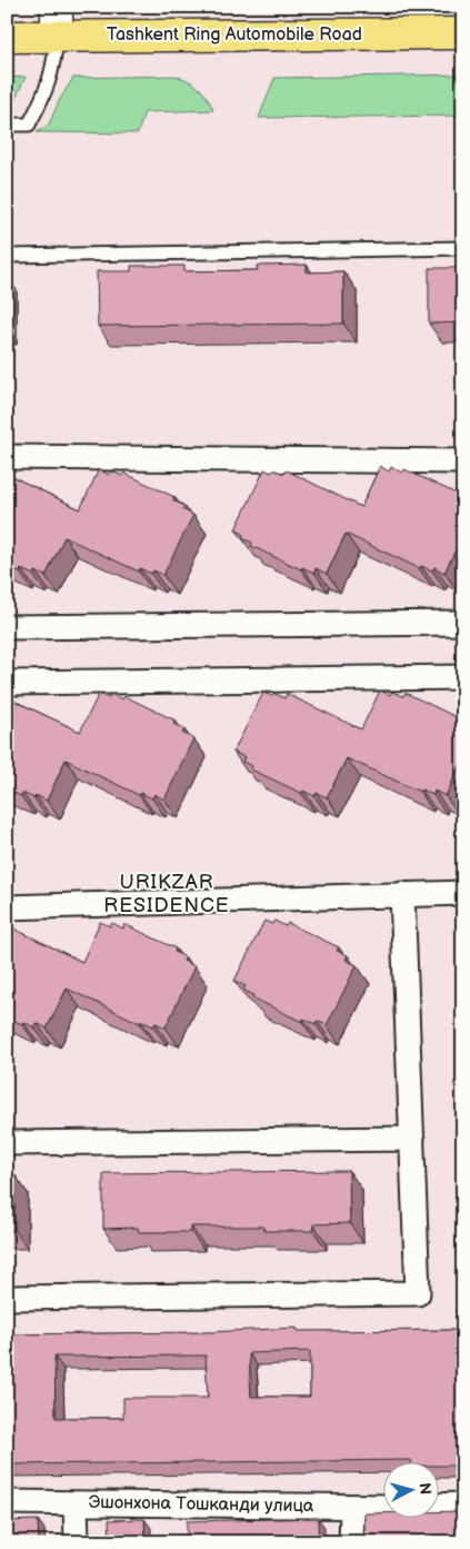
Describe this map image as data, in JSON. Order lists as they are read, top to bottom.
{
  "streets": {
    "highway": ["Tashkent Ring Automobile Road"],
    "street": ["Эшонхона Тошканди улица"]
  },
  "districts": ["URIKZAR RESIDENCE"],
  "north": "right"
}
